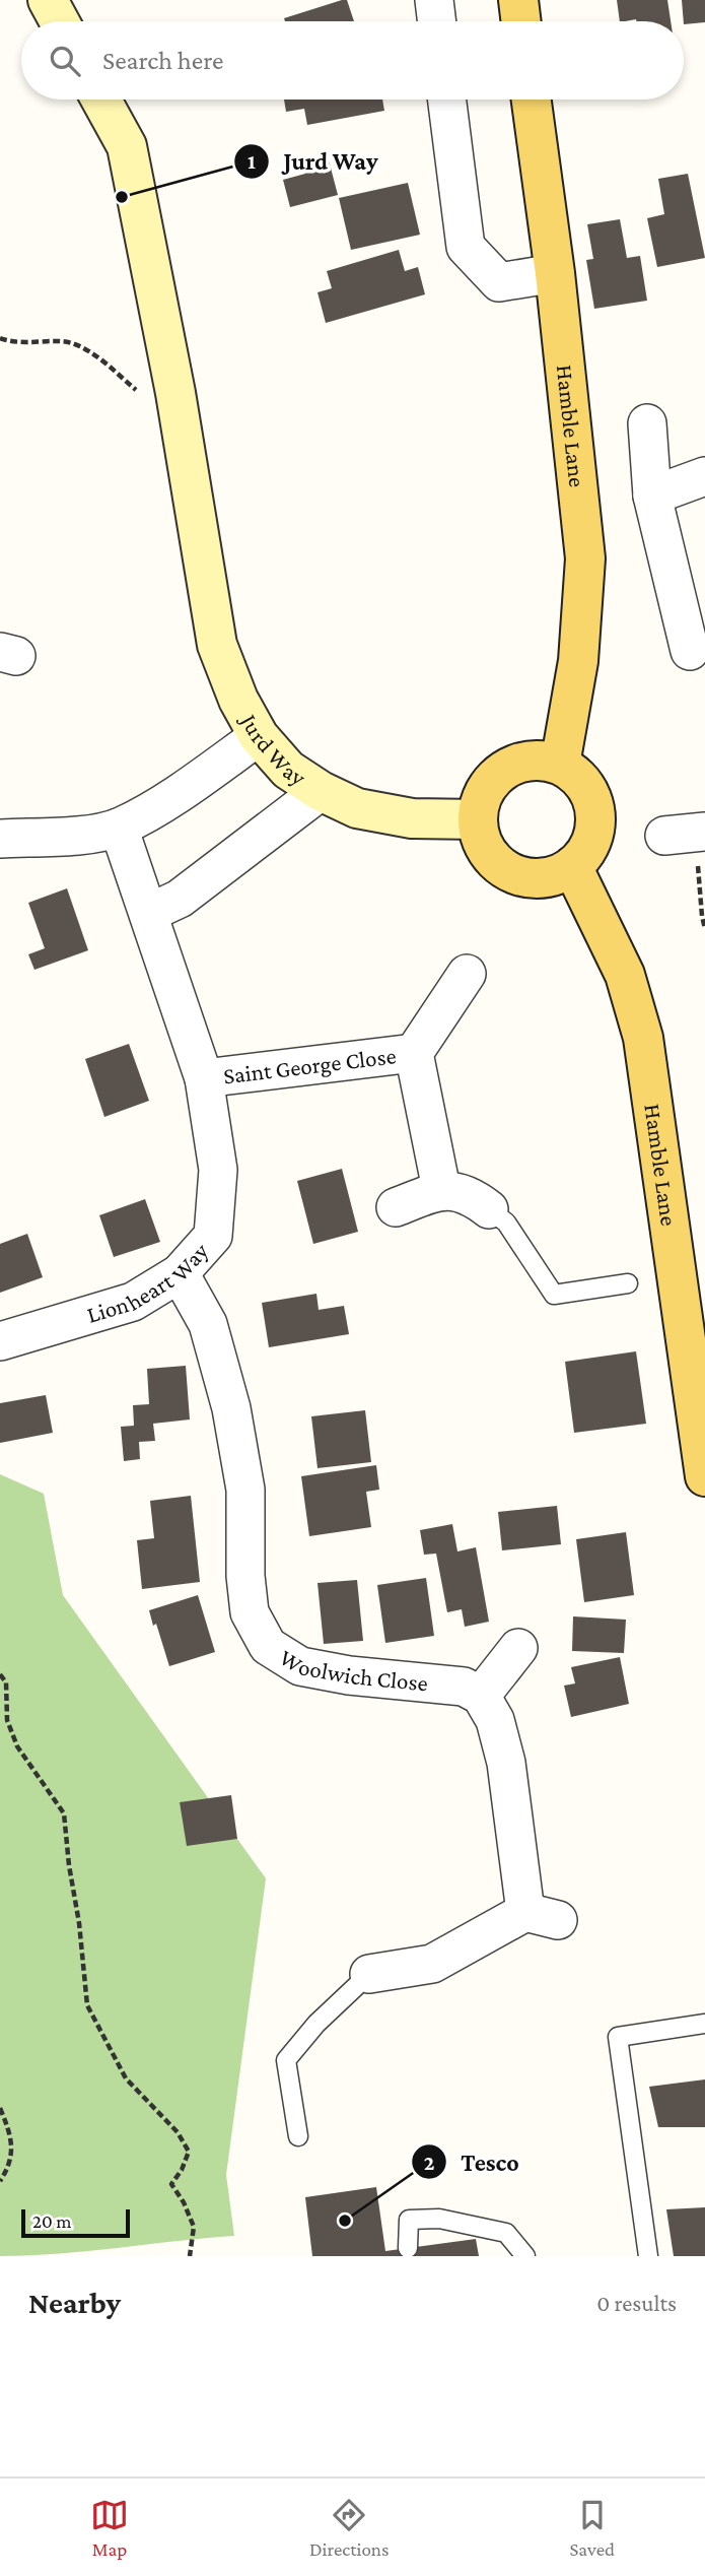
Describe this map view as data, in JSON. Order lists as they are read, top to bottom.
{
  "streets": {
    "main road": ["Hamble Lane"],
    "street": [
      "Jurd Way",
      "Saint George Close",
      "Lionheart Way",
      "Woolwich Close"
    ]
  },
  "crossings": [
    ["Hamble Lane", "Jurd Way"],
    ["Saint George Close", "Lionheart Way"],
    ["Lionheart Way", "Woolwich Close"]
  ],
  "places": ["Jurd Way", "Tesco"],
  "scale_bar": "20 m",
  "page": {
    "search": "Search here",
    "scale": "20 m",
    "heading": ["Nearby", "0 results"],
    "nav": ["Map", "Directions", "Saved"]
  }
}
